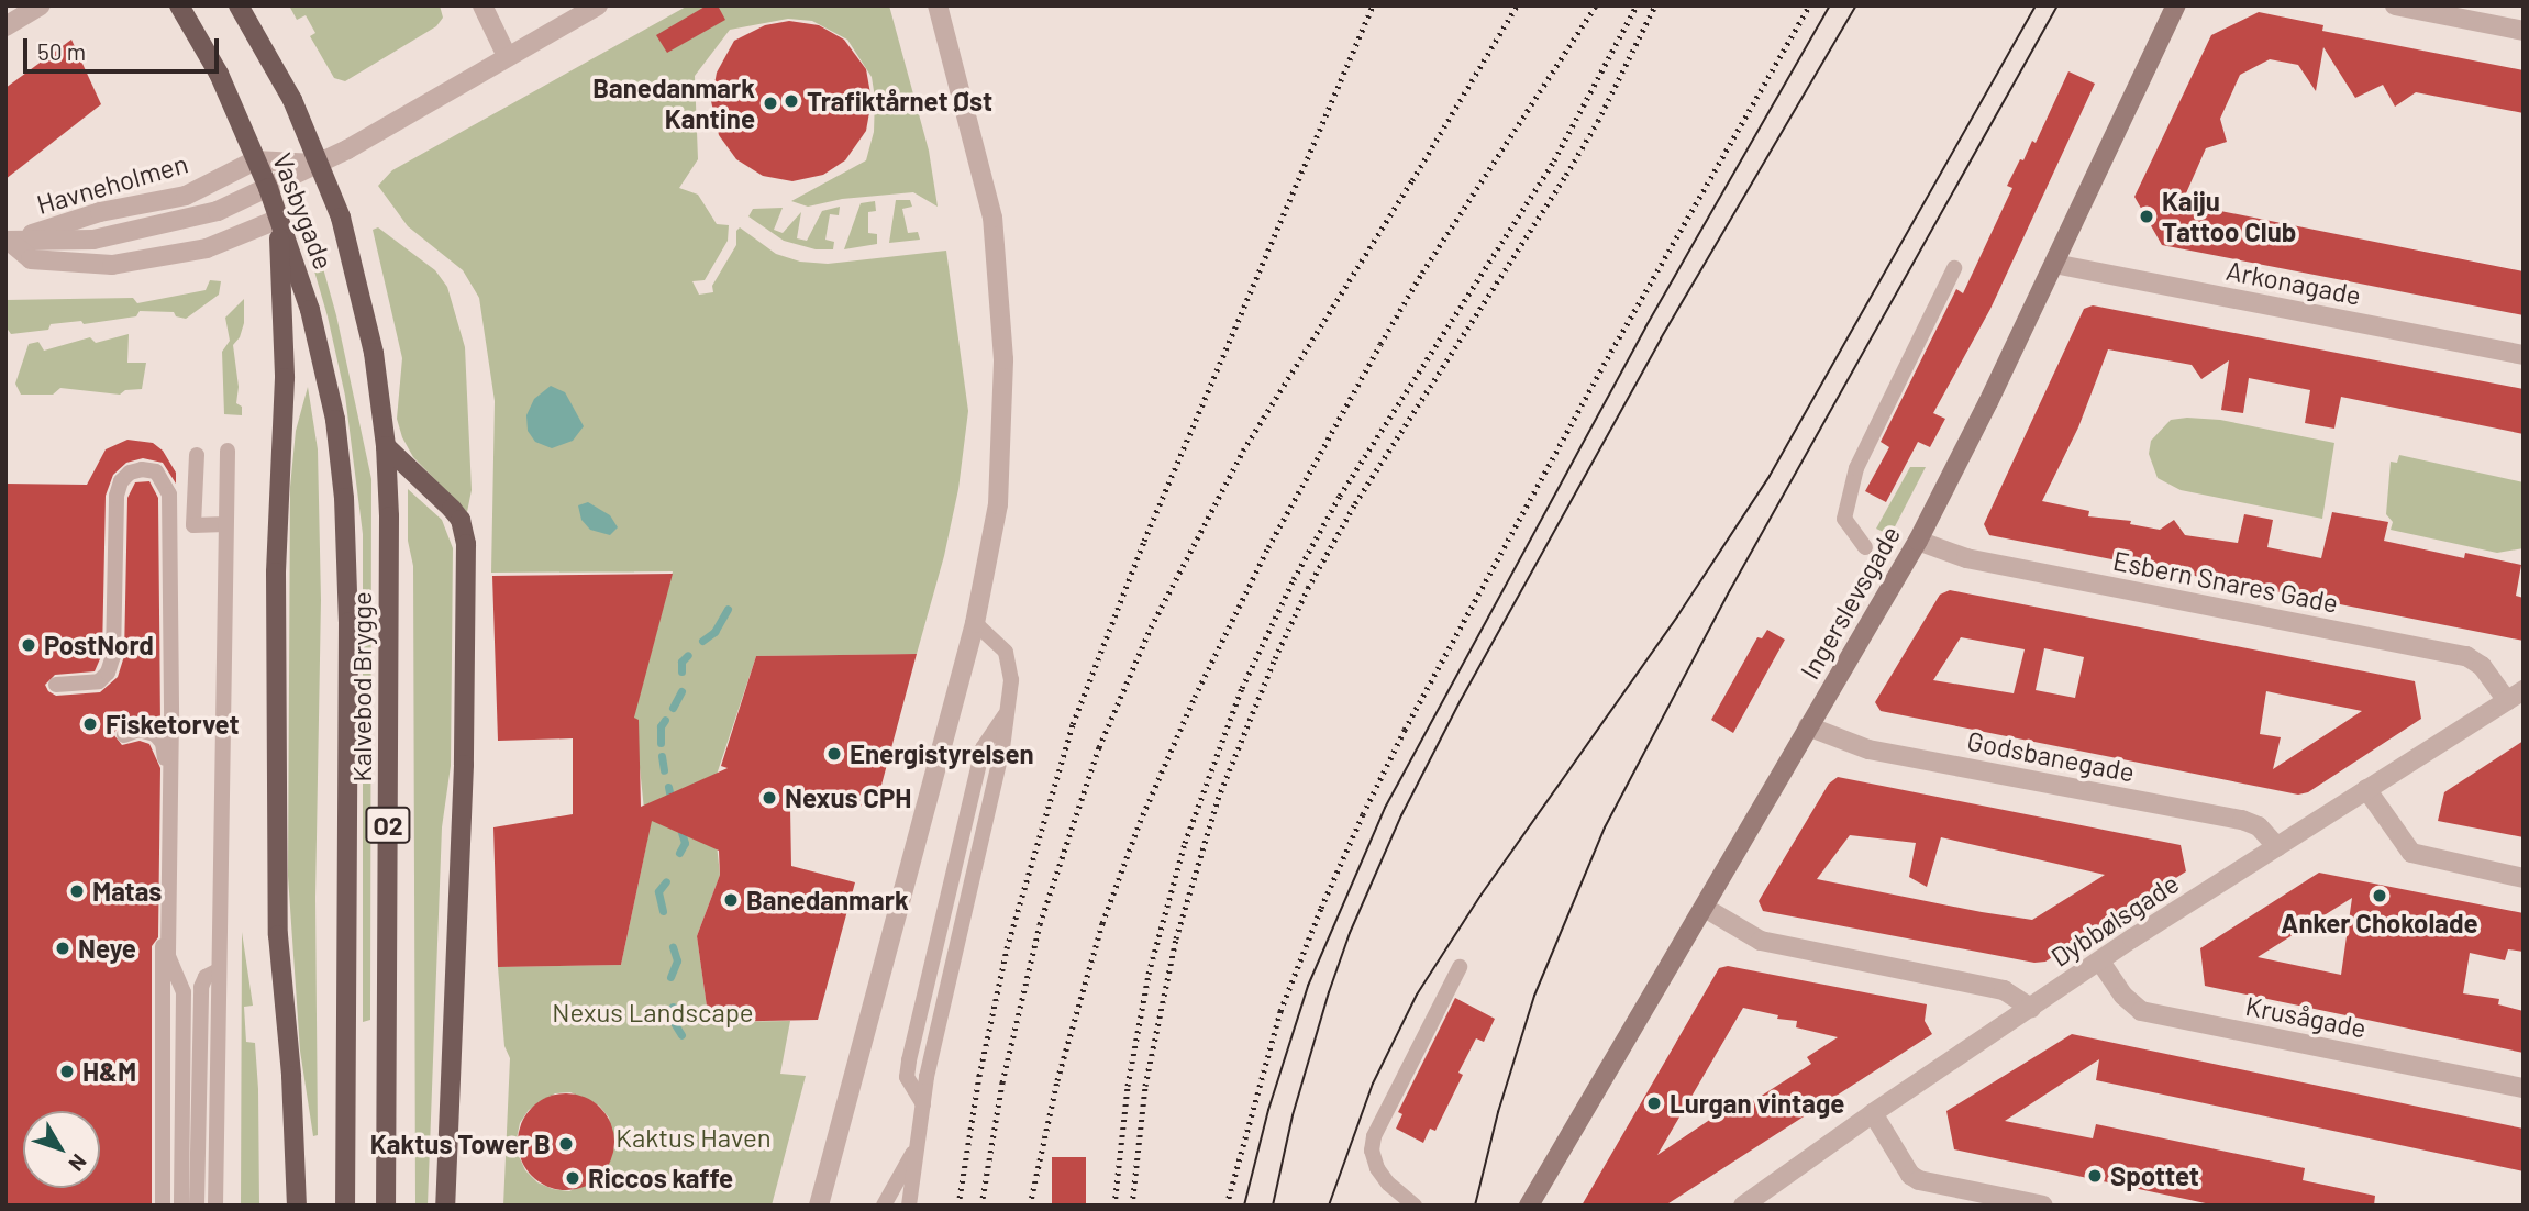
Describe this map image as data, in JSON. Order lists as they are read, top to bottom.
{
  "streets": {
    "main road": ["Vasbygade", "Kalvebod Brygge", "O2"],
    "street": [
      "Havneholmen",
      "Arkonagade",
      "Esbern Snares Gade",
      "Ingerslevsgade",
      "Godsbanegade",
      "Dybbølsgade",
      "Krusågade"
    ]
  },
  "crossings": [
    ["Havneholmen", "Vasbygade"],
    ["Vasbygade", "Kalvebod Brygge"],
    ["Arkonagade", "Ingerslevsgade"],
    ["Esbern Snares Gade", "Ingerslevsgade"],
    ["Esbern Snares Gade", "Dybbølsgade"],
    ["Ingerslevsgade", "Godsbanegade"],
    ["Godsbanegade", "Dybbølsgade"],
    ["Dybbølsgade", "Krusågade"]
  ],
  "parks": ["Nexus Landscape", "Kaktus Haven"],
  "places": [
    "Trafiktårnet Øst",
    "Banedanmark Kantine",
    "Kaiju Tattoo Club",
    "PostNord",
    "Fisketorvet",
    "Energistyrelsen",
    "Nexus CPH",
    "Matas",
    "Anker Chokolade",
    "Banedanmark",
    "Neye",
    "H&M",
    "Lurgan vintage",
    "Kaktus Tower B",
    "Spottet",
    "Riccos kaffe"
  ],
  "scale_bar": "50 m",
  "north": "bottom right"
}
